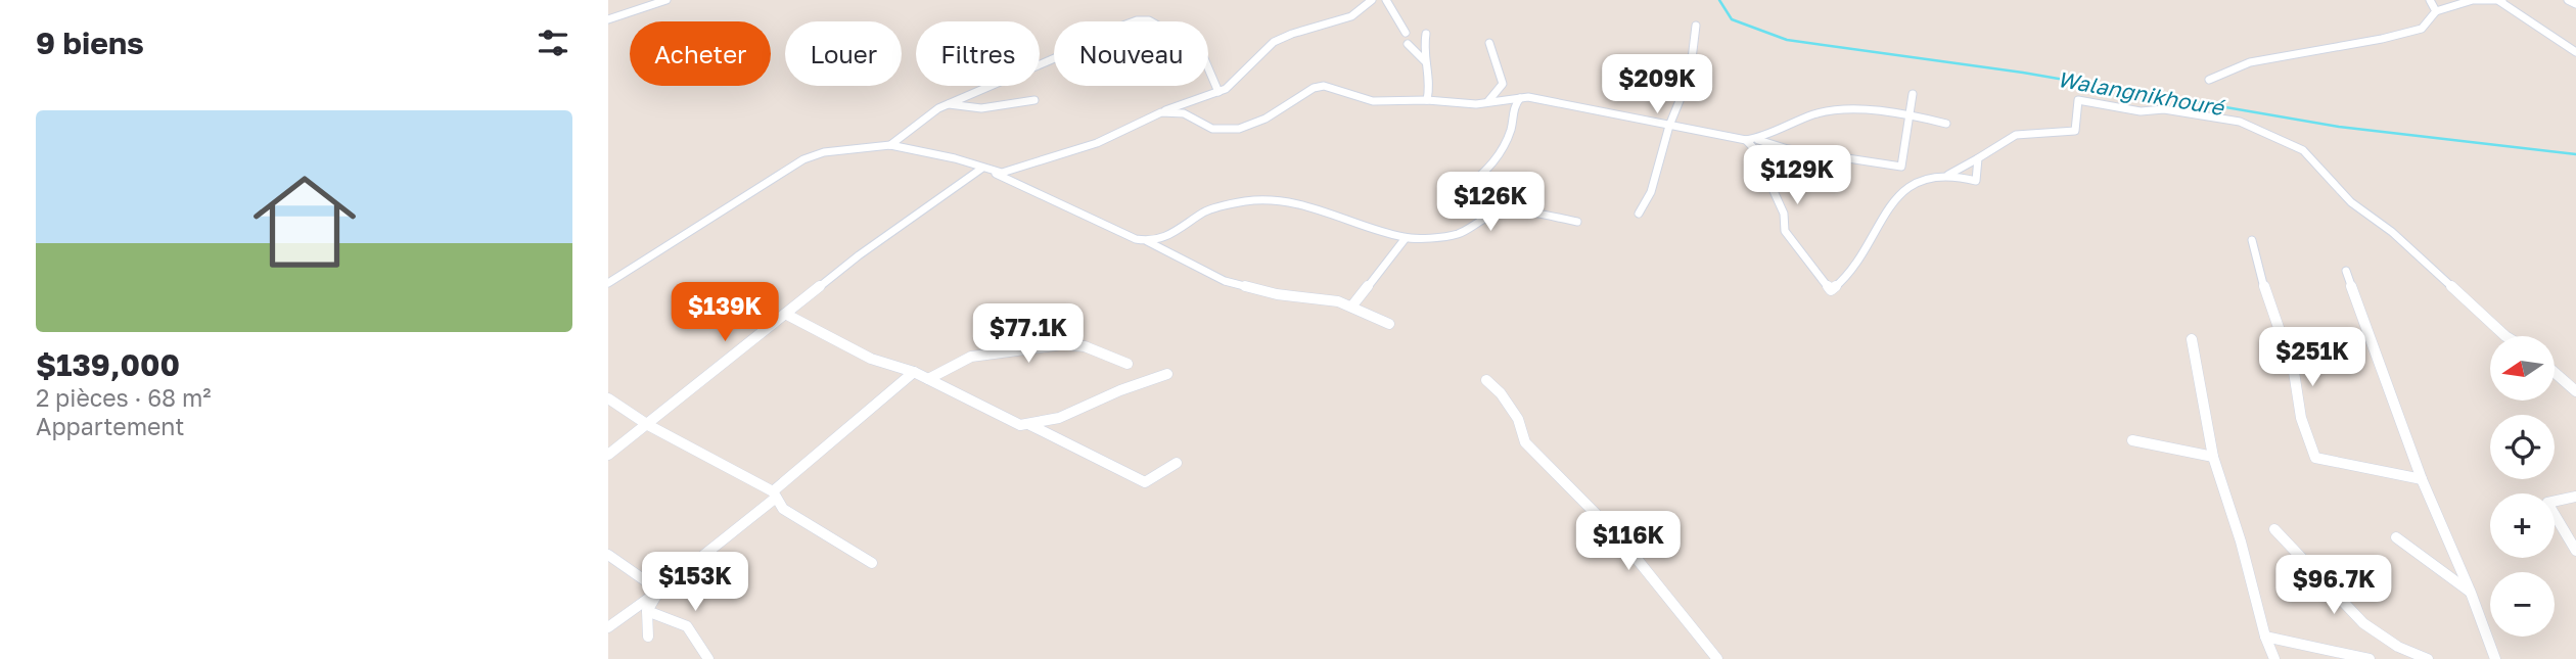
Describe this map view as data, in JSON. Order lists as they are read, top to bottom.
{
  "water": ["Walangnikhouré"],
  "north": "left",
  "page": {
    "heading": "9 biens",
    "chip": [
      "Acheter",
      "Louer",
      "Filtres",
      "Nouveau"
    ],
    "price": [
      "$209K",
      "$129K",
      "$126K",
      "$139K",
      "$77.1K",
      "$251K",
      "$116K",
      "$153K",
      "$96.7K"
    ],
    "list": [
      {
        "name": "$139,000",
        "note": "2 pièces · 68 m² · Appartement"
      }
    ],
    "map_buttons": ["+", "−"]
  }
}
